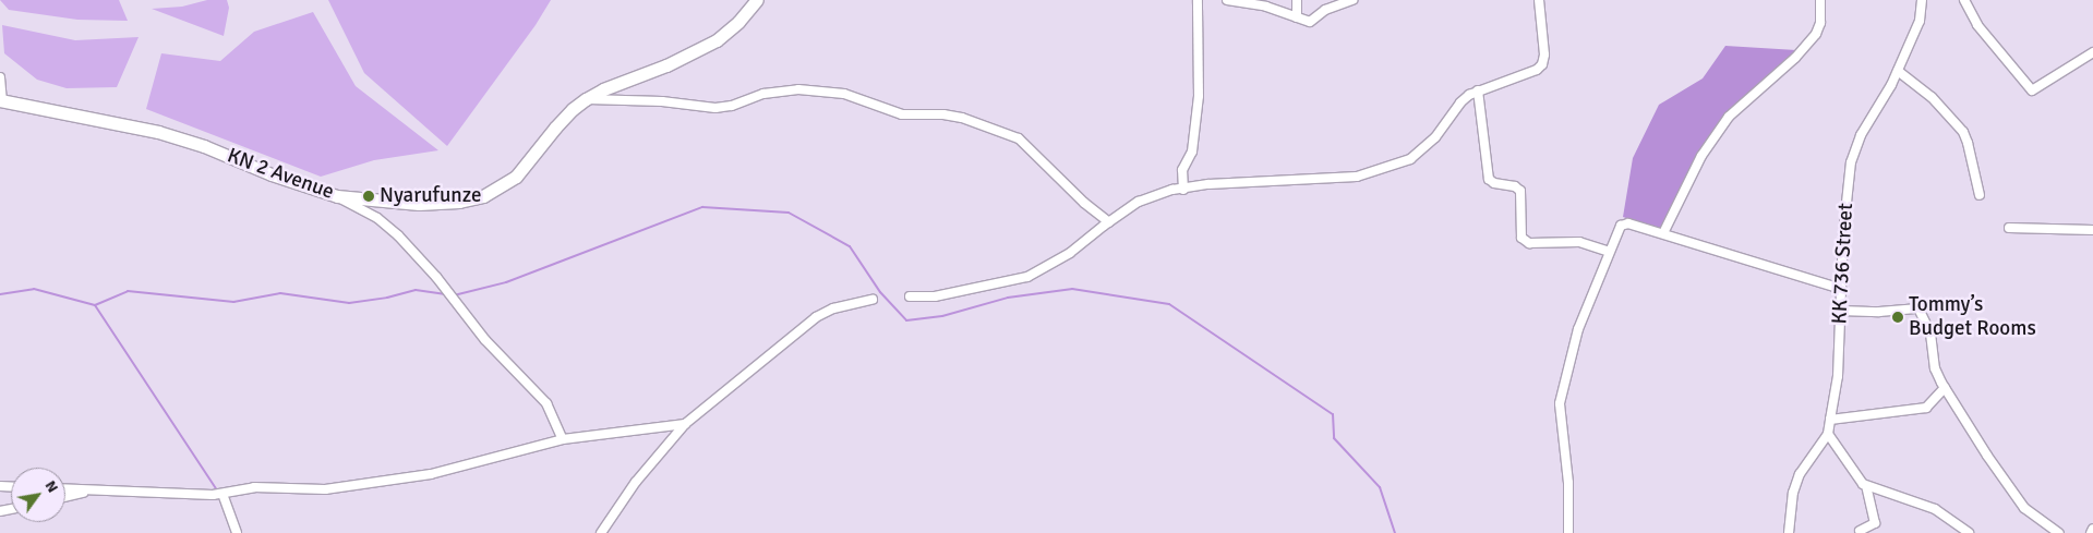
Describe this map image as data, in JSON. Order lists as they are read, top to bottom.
{
  "streets": {
    "main road": ["KN 2 Avenue"],
    "street": ["KK 736 Street"]
  },
  "places": ["Nyarufunze", "Tommy’s Budget Rooms"],
  "north": "top right"
}
